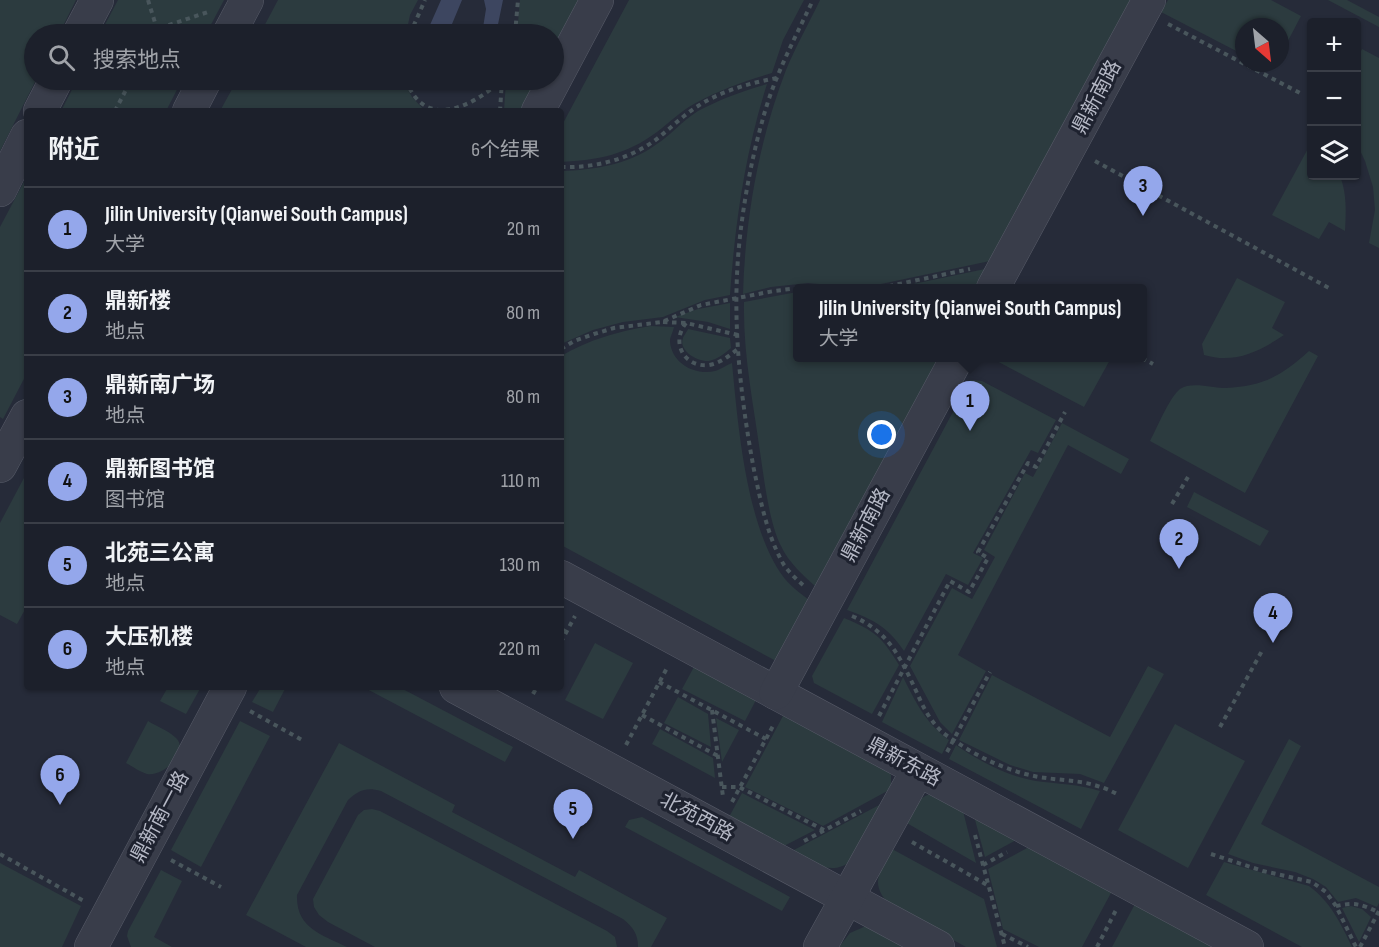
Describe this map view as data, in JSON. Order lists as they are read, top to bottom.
{
  "streets": {
    "lane": [
      "鼎新南路",
      "鼎新东路",
      "鼎新南一路",
      "北苑西路"
    ]
  },
  "crossings": [
    ["鼎新南路", "鼎新东路"]
  ],
  "north": "bottom right",
  "page": {
    "map_buttons": ["+", "−"],
    "search": "搜索地点",
    "heading": ["附近", "6个结果"],
    "pins": [
      "3",
      "1",
      "2",
      "4",
      "6",
      "5"
    ],
    "list": [
      {
        "mark": "1",
        "name": "Jilin University (Qianwei South Campus)",
        "note": "大学",
        "value": "20 m"
      },
      {
        "mark": "2",
        "name": "鼎新楼",
        "note": "地点",
        "value": "80 m"
      },
      {
        "mark": "3",
        "name": "鼎新南广场",
        "note": "地点",
        "value": "80 m"
      },
      {
        "mark": "4",
        "name": "鼎新图书馆",
        "note": "图书馆",
        "value": "110 m"
      },
      {
        "mark": "5",
        "name": "北苑三公寓",
        "note": "地点",
        "value": "130 m"
      },
      {
        "mark": "6",
        "name": "大压机楼",
        "note": "地点",
        "value": "220 m"
      }
    ],
    "popup": ["Jilin University (Qianwei South Campus)", "大学"]
  }
}
